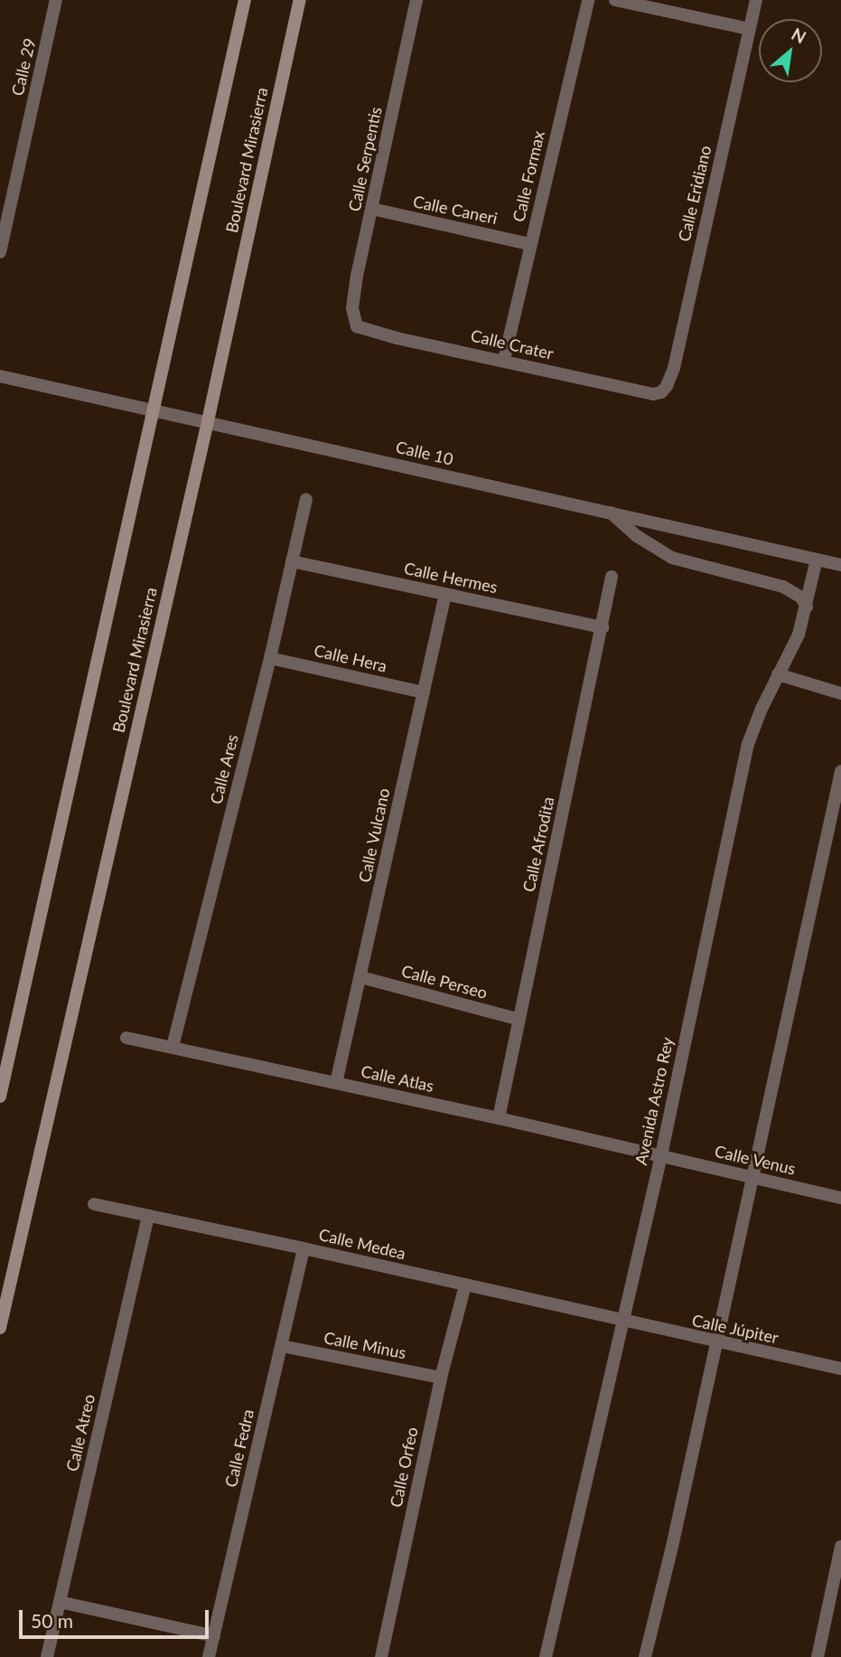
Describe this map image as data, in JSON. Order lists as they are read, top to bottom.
{
  "streets": {
    "main road": ["Boulevard Mirasierra"],
    "street": [
      "Calle 29",
      "Calle Serpentis",
      "Calle Formax",
      "Calle Eridiano",
      "Calle Caneri",
      "Calle Crater",
      "Calle 10",
      "Calle Hermes",
      "Calle Hera",
      "Calle Ares",
      "Calle Vulcano",
      "Calle Afrodita",
      "Calle Perseo",
      "Calle Atlas",
      "Avenida Astro Rey",
      "Calle Venus",
      "Calle Medea",
      "Calle Júpiter",
      "Calle Minus",
      "Calle Atreo",
      "Calle Fedra",
      "Calle Orfeo"
    ]
  },
  "crossings": [
    ["Calle Serpentis", "Calle Caneri"],
    ["Calle Serpentis", "Calle Crater"],
    ["Boulevard Mirasierra", "Calle 10"],
    ["Calle Formax", "Calle Caneri"],
    ["Calle Formax", "Calle Crater"],
    ["Calle Eridiano", "Calle Crater"],
    ["Calle 10", "Avenida Astro Rey"],
    ["Calle Hermes", "Calle Ares"],
    ["Calle Hermes", "Calle Vulcano"],
    ["Calle Hermes", "Calle Afrodita"],
    ["Calle Hera", "Calle Ares"],
    ["Calle Hera", "Calle Vulcano"],
    ["Calle Ares", "Calle Atlas"],
    ["Calle Vulcano", "Calle Perseo"],
    ["Calle Vulcano", "Calle Atlas"],
    ["Calle Afrodita", "Calle Perseo"],
    ["Calle Afrodita", "Calle Atlas"],
    ["Calle Atlas", "Avenida Astro Rey"],
    ["Calle Atlas", "Calle Venus"],
    ["Avenida Astro Rey", "Calle Venus"],
    ["Avenida Astro Rey", "Calle Medea"],
    ["Avenida Astro Rey", "Calle Júpiter"],
    ["Calle Medea", "Calle Júpiter"],
    ["Calle Medea", "Calle Atreo"],
    ["Calle Medea", "Calle Fedra"],
    ["Calle Medea", "Calle Orfeo"],
    ["Calle Minus", "Calle Fedra"],
    ["Calle Minus", "Calle Orfeo"]
  ],
  "scale_bar": "50 m",
  "north": "top right"
}
